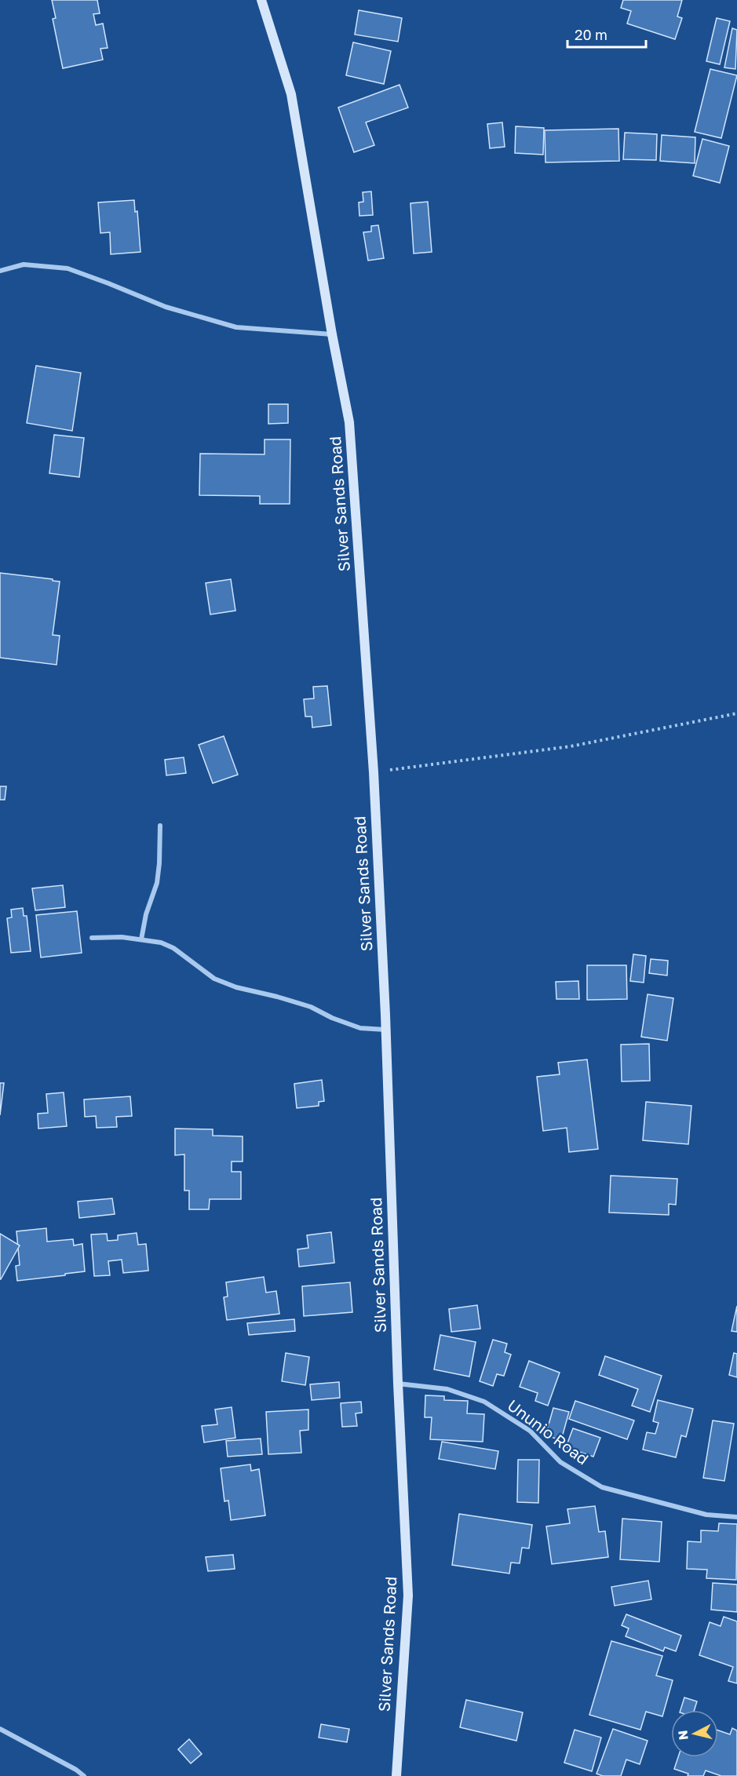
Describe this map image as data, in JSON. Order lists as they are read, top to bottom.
{
  "streets": {
    "street": ["Silver Sands Road", "Ununio Road"]
  },
  "crossings": [
    ["Silver Sands Road", "Ununio Road"]
  ],
  "scale_bar": "20 m",
  "north": "left"
}
